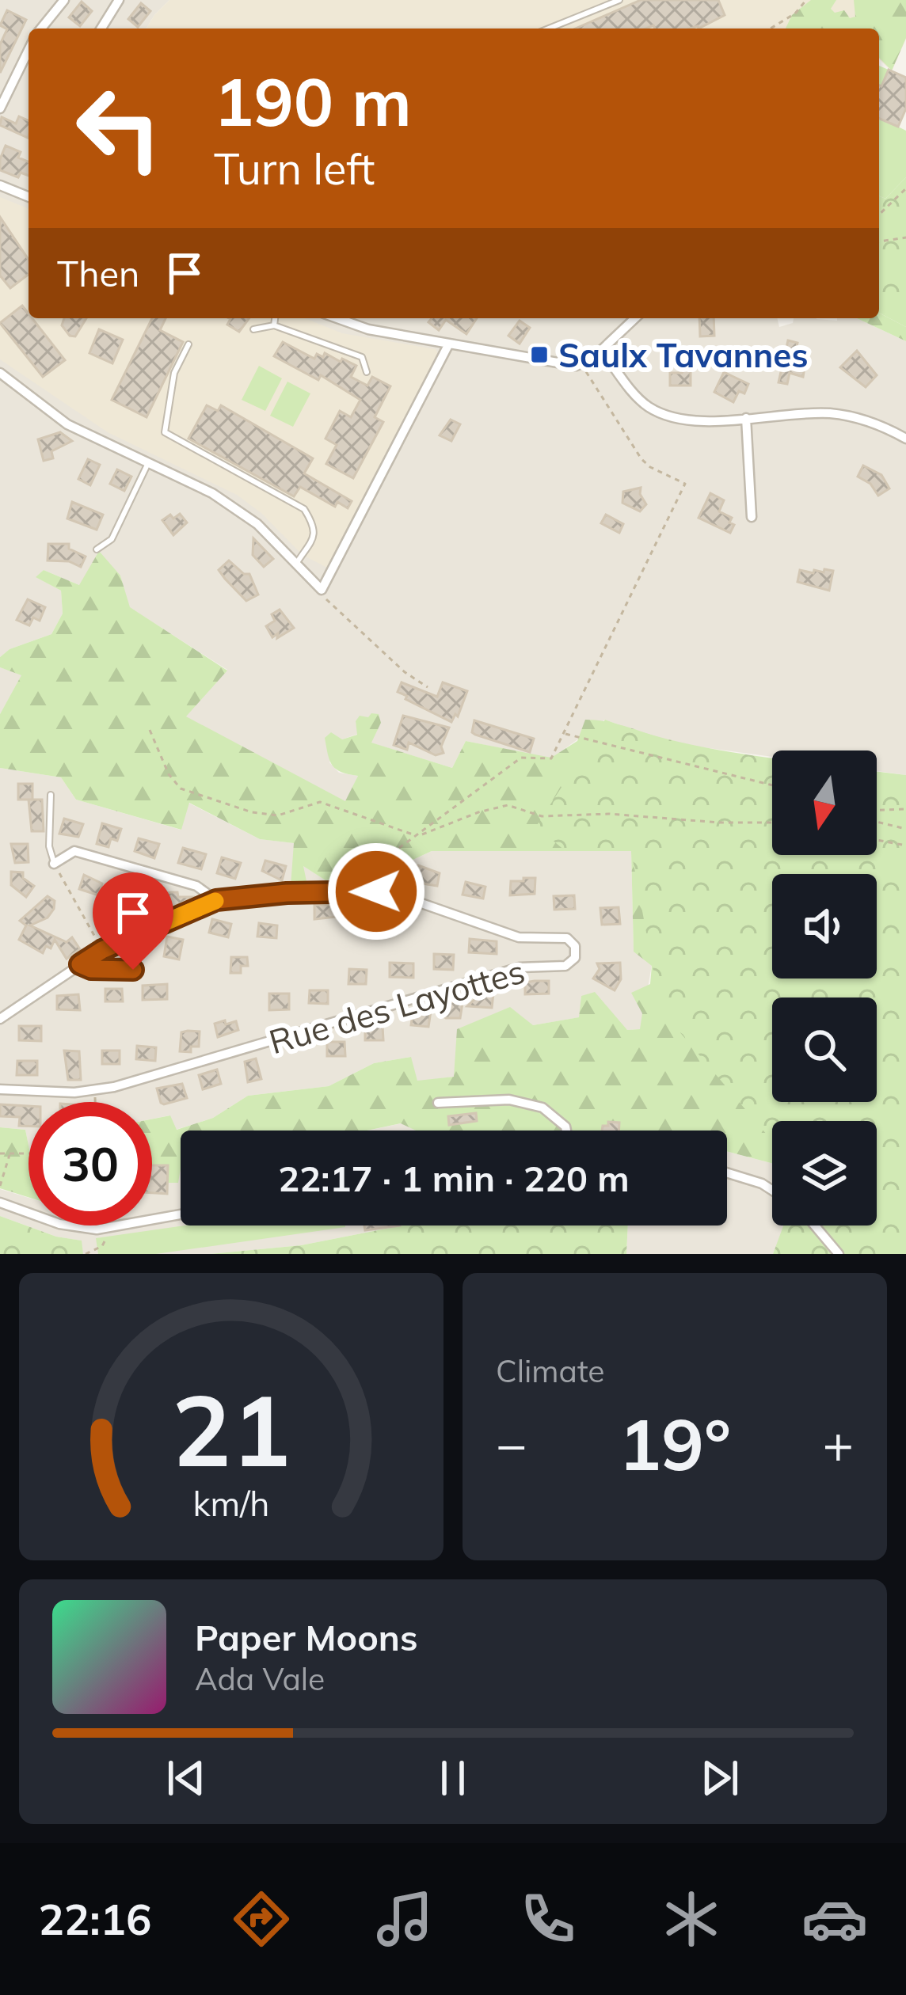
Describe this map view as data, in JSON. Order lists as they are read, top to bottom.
{
  "streets": {
    "street": ["Rue des Layottes"]
  },
  "places": {
    "transit": ["Saulx Tavannes"]
  },
  "north": "bottom",
  "page": {
    "turn": ["190 m", "Turn left"],
    "then": "Then",
    "limit": "30",
    "trip": "22:17 · 1 min · 220 m",
    "tile": "Climate",
    "heat": ["−", "19°", "+"],
    "song": ["Paper Moons", "Ada Vale"],
    "tabs": "22:16",
    "gauge": ["21", "km/h"]
  }
}
